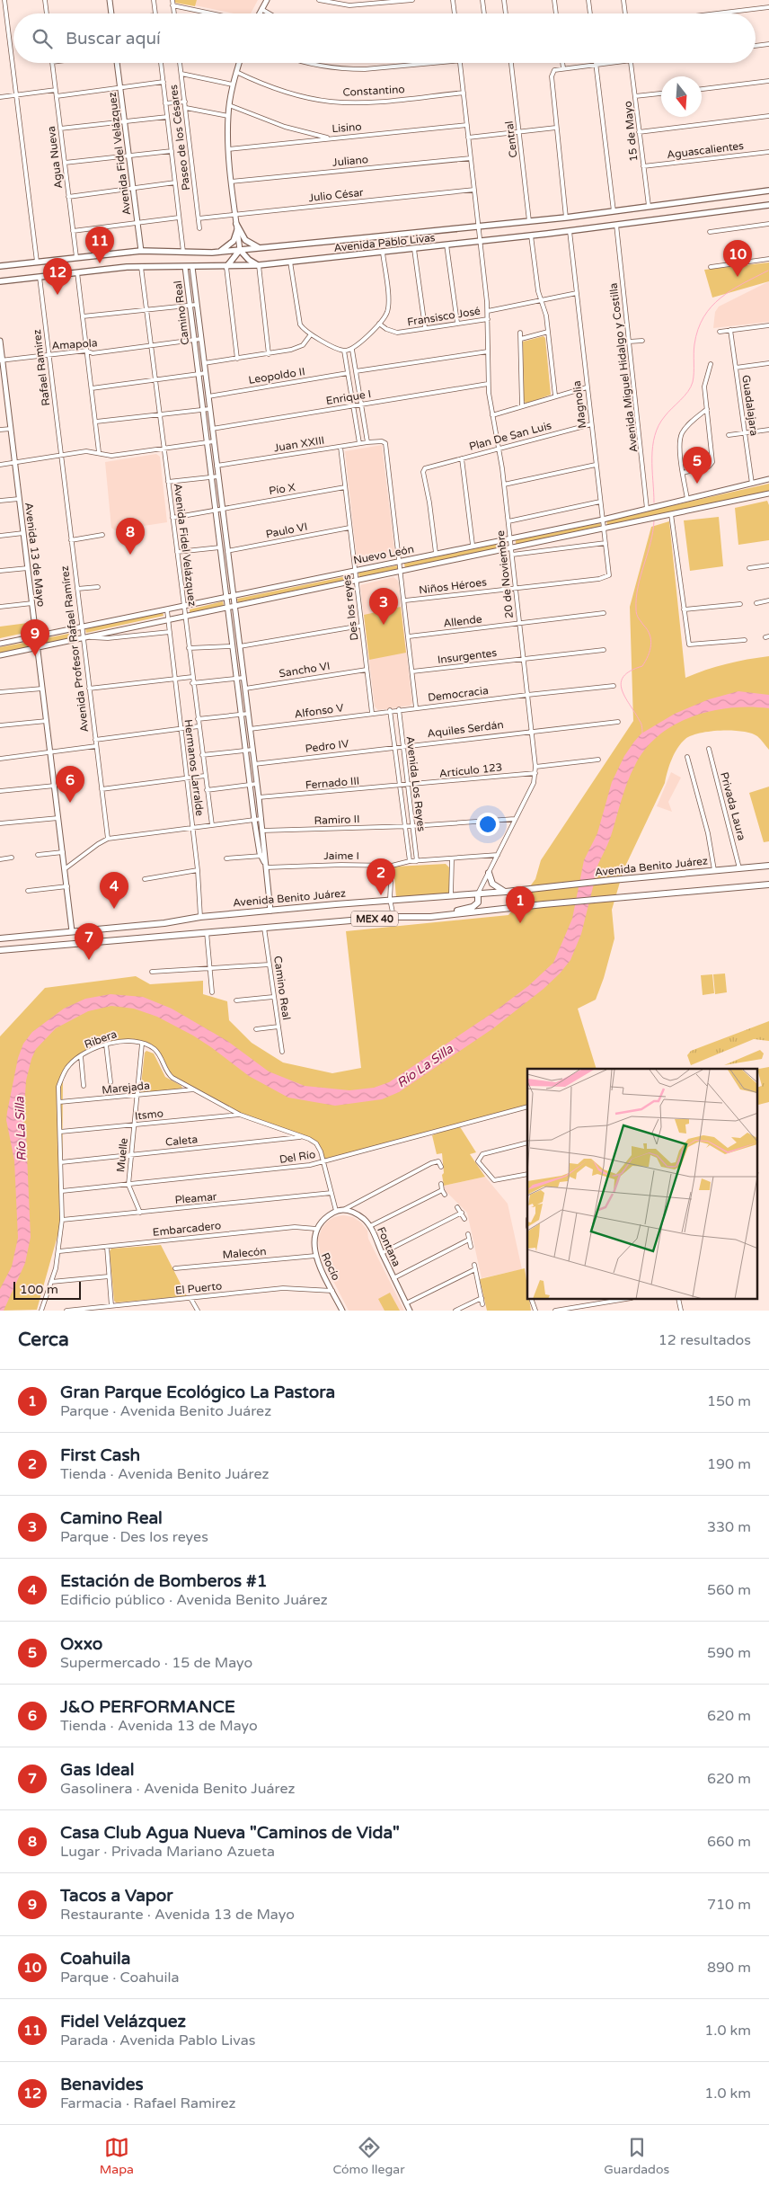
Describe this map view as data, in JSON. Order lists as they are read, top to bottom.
{
  "streets": {
    "main road": ["Avenida Pablo Livas", "Avenida Benito Juárez", "MEX 40"],
    "street": [
      "Constantino",
      "Lisino",
      "15 de Mayo",
      "Paseo de los Césares",
      "Central",
      "Aguascalientes",
      "Avenida Fidel Velázquez",
      "Agua Nueva",
      "Juliano",
      "Julio César",
      "Camino Real",
      "Fransisco José",
      "Amapola",
      "Rafael Ramirez",
      "Avenida Miguel Hidalgo y Costilla",
      "Leopoldo II",
      "Enrique I",
      "Magnolia",
      "Guadalajara",
      "Plan De San Luis",
      "Juan XXIII",
      "Pío X",
      "Paulo VI",
      "Avenida 13 de Mayo",
      "Nuevo León",
      "20 de Noviembre",
      "Niños Héroes",
      "Des los reyes",
      "Allende",
      "Avenida Profesor Rafael Ramírez",
      "Insurgentes",
      "Sancho VI",
      "Democracia",
      "Alfonso V",
      "Aquiles Serdán",
      "Pedro IV",
      "Hermanos Larralde",
      "Artículo 123",
      "Fernado III",
      "Avenida Los Reyes",
      "Privada Laura",
      "Ramiro II",
      "Jaime I",
      "Ribera",
      "Marejada",
      "Itsmo",
      "Caleta",
      "Muelle",
      "Del Río",
      "Pleamar",
      "Embarcadero",
      "Fontana",
      "Malecón",
      "Rocío",
      "El Puerto"
    ]
  },
  "crossings": [
    ["Constantino", "20 de Noviembre"],
    ["Lisino", "20 de Noviembre"],
    ["15 de Mayo", "Aguascalientes"],
    ["15 de Mayo", "Avenida Pablo Livas"],
    ["Paseo de los Césares", "Julio César"],
    ["Central", "Avenida Pablo Livas"],
    ["Avenida Fidel Velázquez", "Avenida Pablo Livas"],
    ["Avenida Fidel Velázquez", "Amapola"],
    ["Avenida Fidel Velázquez", "Pío X"],
    ["Avenida Fidel Velázquez", "Nuevo León"],
    ["Agua Nueva", "Avenida Pablo Livas"],
    ["Juliano", "20 de Noviembre"],
    ["Julio César", "20 de Noviembre"],
    ["Avenida Pablo Livas", "Camino Real"],
    ["Avenida Pablo Livas", "Rafael Ramirez"],
    ["Avenida Pablo Livas", "Avenida Miguel Hidalgo y Costilla"],
    ["Avenida Pablo Livas", "Magnolia"],
    ["Avenida Pablo Livas", "20 de Noviembre"],
    ["Camino Real", "Amapola"],
    ["Camino Real", "Leopoldo II"],
    ["Camino Real", "Enrique I"],
    ["Camino Real", "Juan XXIII"],
    ["Camino Real", "Pío X"],
    ["Camino Real", "Paulo VI"],
    ["Camino Real", "Nuevo León"],
    ["Camino Real", "Sancho VI"],
    ["Camino Real", "Alfonso V"],
    ["Camino Real", "Pedro IV"],
    ["Camino Real", "Fernado III"],
    ["Camino Real", "Ramiro II"],
    ["Camino Real", "Jaime I"],
    ["Camino Real", "Avenida Benito Juárez"],
    ["Camino Real", "MEX 40"],
    ["Fransisco José", "Magnolia"],
    ["Fransisco José", "20 de Noviembre"],
    ["Amapola", "Rafael Ramirez"],
    ["Amapola", "Avenida 13 de Mayo"],
    ["Rafael Ramirez", "Avenida Profesor Rafael Ramírez"],
    ["Avenida Miguel Hidalgo y Costilla", "Nuevo León"],
    ["Enrique I", "20 de Noviembre"],
    ["Magnolia", "Plan De San Luis"],
    ["Magnolia", "Nuevo León"],
    ["Magnolia", "Niños Héroes"],
    ["Guadalajara", "Nuevo León"],
    ["Plan De San Luis", "Nuevo León"],
    ["Plan De San Luis", "20 de Noviembre"],
    ["Juan XXIII", "Nuevo León"],
    ["Juan XXIII", "Des los reyes"],
    ["Pío X", "Des los reyes"],
    ["Paulo VI", "Des los reyes"],
    ["Avenida 13 de Mayo", "Nuevo León"],
    ["Avenida 13 de Mayo", "Avenida Benito Juárez"],
    ["Nuevo León", "20 de Noviembre"],
    ["Nuevo León", "Des los reyes"],
    ["Nuevo León", "Avenida Profesor Rafael Ramírez"],
    ["Nuevo León", "Hermanos Larralde"],
    ["20 de Noviembre", "Niños Héroes"],
    ["20 de Noviembre", "Allende"],
    ["20 de Noviembre", "Insurgentes"],
    ["20 de Noviembre", "Democracia"],
    ["20 de Noviembre", "Aquiles Serdán"],
    ["20 de Noviembre", "Artículo 123"],
    ["20 de Noviembre", "Ramiro II"],
    ["20 de Noviembre", "Jaime I"],
    ["20 de Noviembre", "Avenida Benito Juárez"],
    ["Des los reyes", "Sancho VI"],
    ["Des los reyes", "Alfonso V"],
    ["Democracia", "Alfonso V"],
    ["Democracia", "Avenida Los Reyes"],
    ["Alfonso V", "Avenida Los Reyes"],
    ["Aquiles Serdán", "Pedro IV"],
    ["Aquiles Serdán", "Avenida Los Reyes"],
    ["Pedro IV", "Avenida Los Reyes"],
    ["Hermanos Larralde", "Avenida Benito Juárez"],
    ["Artículo 123", "Fernado III"],
    ["Artículo 123", "Avenida Los Reyes"],
    ["Fernado III", "Avenida Los Reyes"],
    ["Avenida Los Reyes", "Ramiro II"],
    ["Avenida Los Reyes", "Jaime I"],
    ["Privada Laura", "Avenida Benito Juárez"],
    ["Ribera", "Marejada"],
    ["Ribera", "Itsmo"],
    ["Ribera", "Caleta"],
    ["Ribera", "Muelle"],
    ["Ribera", "Del Río"],
    ["Ribera", "Pleamar"],
    ["Ribera", "Embarcadero"],
    ["Marejada", "Muelle"],
    ["Itsmo", "Muelle"],
    ["Caleta", "Muelle"],
    ["Muelle", "Del Río"],
    ["Muelle", "Pleamar"],
    ["Embarcadero", "Rocío"],
    ["Malecón", "Rocío"],
    ["Rocío", "El Puerto"]
  ],
  "water": ["Río La Silla"],
  "scale_bar": "100 m",
  "north": "bottom",
  "page": {
    "search": "Buscar aquí",
    "pins": [
      "11",
      "10",
      "12",
      "5",
      "8",
      "3",
      "9",
      "6",
      "2",
      "4",
      "1",
      "7"
    ],
    "scale": "100 m",
    "heading": ["Cerca", "12 resultados"],
    "list": [
      {
        "mark": "1",
        "name": "Gran Parque Ecológico La Pastora",
        "note": "Parque · Avenida Benito Juárez",
        "value": "150 m"
      },
      {
        "mark": "2",
        "name": "First Cash",
        "note": "Tienda · Avenida Benito Juárez",
        "value": "190 m"
      },
      {
        "mark": "3",
        "name": "Camino Real",
        "note": "Parque · Des los reyes",
        "value": "330 m"
      },
      {
        "mark": "4",
        "name": "Estación de Bomberos #1",
        "note": "Edificio público · Avenida Benito Juárez",
        "value": "560 m"
      },
      {
        "mark": "5",
        "name": "Oxxo",
        "note": "Supermercado · 15 de Mayo",
        "value": "590 m"
      },
      {
        "mark": "6",
        "name": "J&O PERFORMANCE",
        "note": "Tienda · Avenida 13 de Mayo",
        "value": "620 m"
      },
      {
        "mark": "7",
        "name": "Gas Ideal",
        "note": "Gasolinera · Avenida Benito Juárez",
        "value": "620 m"
      },
      {
        "mark": "8",
        "name": "Casa Club Agua Nueva \"Caminos de Vida\"",
        "note": "Lugar · Privada Mariano Azueta",
        "value": "660 m"
      },
      {
        "mark": "9",
        "name": "Tacos a Vapor",
        "note": "Restaurante · Avenida 13 de Mayo",
        "value": "710 m"
      },
      {
        "mark": "10",
        "name": "Coahuila",
        "note": "Parque · Coahuila",
        "value": "890 m"
      },
      {
        "mark": "11",
        "name": "Fidel Velázquez",
        "note": "Parada · Avenida Pablo Livas",
        "value": "1.0 km"
      },
      {
        "mark": "12",
        "name": "Benavides",
        "note": "Farmacia · Rafael Ramirez",
        "value": "1.0 km"
      }
    ],
    "nav": ["Mapa", "Cómo llegar", "Guardados"]
  }
}
